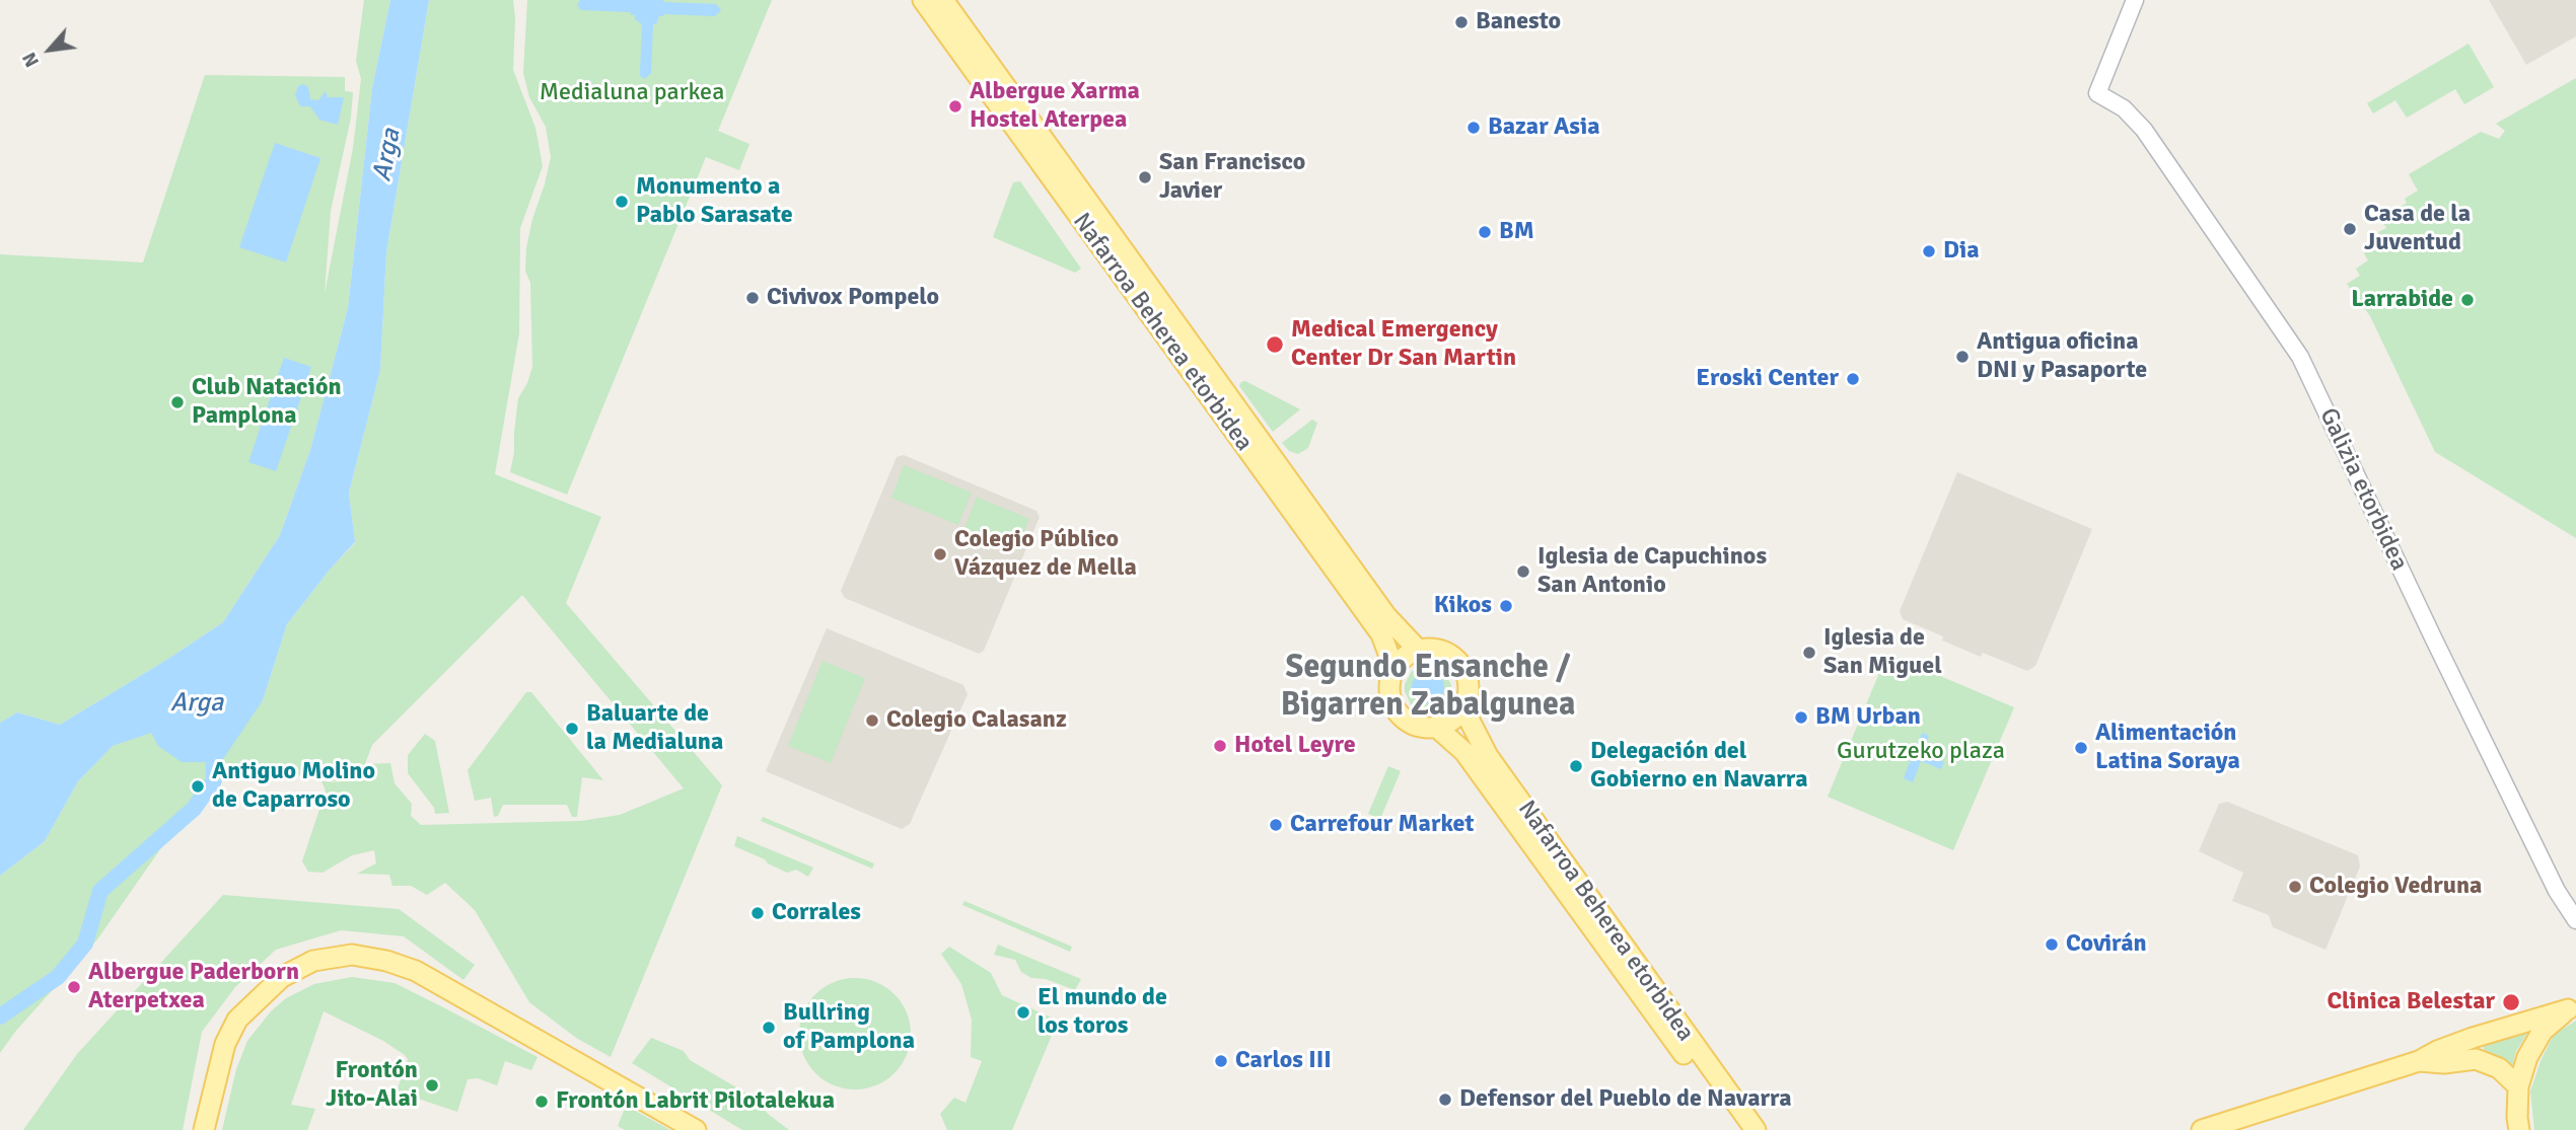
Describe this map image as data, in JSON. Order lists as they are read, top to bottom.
{
  "streets": {
    "main road": ["Nafarroa Beherea etorbidea"],
    "street": ["Galizia etorbidea"]
  },
  "districts": ["Segundo Ensanche / Bigarren Zabalgunea"],
  "water": ["Arga"],
  "parks": ["Medialuna parkea", "Gurutzeko plaza"],
  "places": [
    "Banesto",
    "Albergue Xarma Hostel Aterpea",
    "Bazar Asia",
    "San Francisco Javier",
    "Monumento a Pablo Sarasate",
    "Casa de la Juventud",
    "BM",
    "Dia",
    "Civivox Pompelo",
    "Larrabide",
    "Medical Emergency Center Dr San Martin",
    "Antigua oficina DNI y Pasaporte",
    "Eroski Center",
    "Club Natación Pamplona",
    "Colegio Público Vázquez de Mella",
    "Iglesia de Capuchinos San Antonio",
    "Kikos",
    "Iglesia de San Miguel",
    "BM Urban",
    "Colegio Calasanz",
    "Baluarte de la Medialuna",
    "Hotel Leyre",
    "Alimentación Latina Soraya",
    "Delegación del Gobierno en Navarra",
    "Antiguo Molino de Caparroso",
    "Carrefour Market",
    "Colegio Vedruna",
    "Corrales",
    "Covirán",
    "Albergue Paderborn Aterpetxea",
    "Clinica Belestar",
    "El mundo de los toros",
    "Bullring of Pamplona",
    "Carlos III",
    "Frontón Jito-Alai",
    "Defensor del Pueblo de Navarra",
    "Frontón Labrit Pilotalekua"
  ],
  "north": "bottom left"
}
